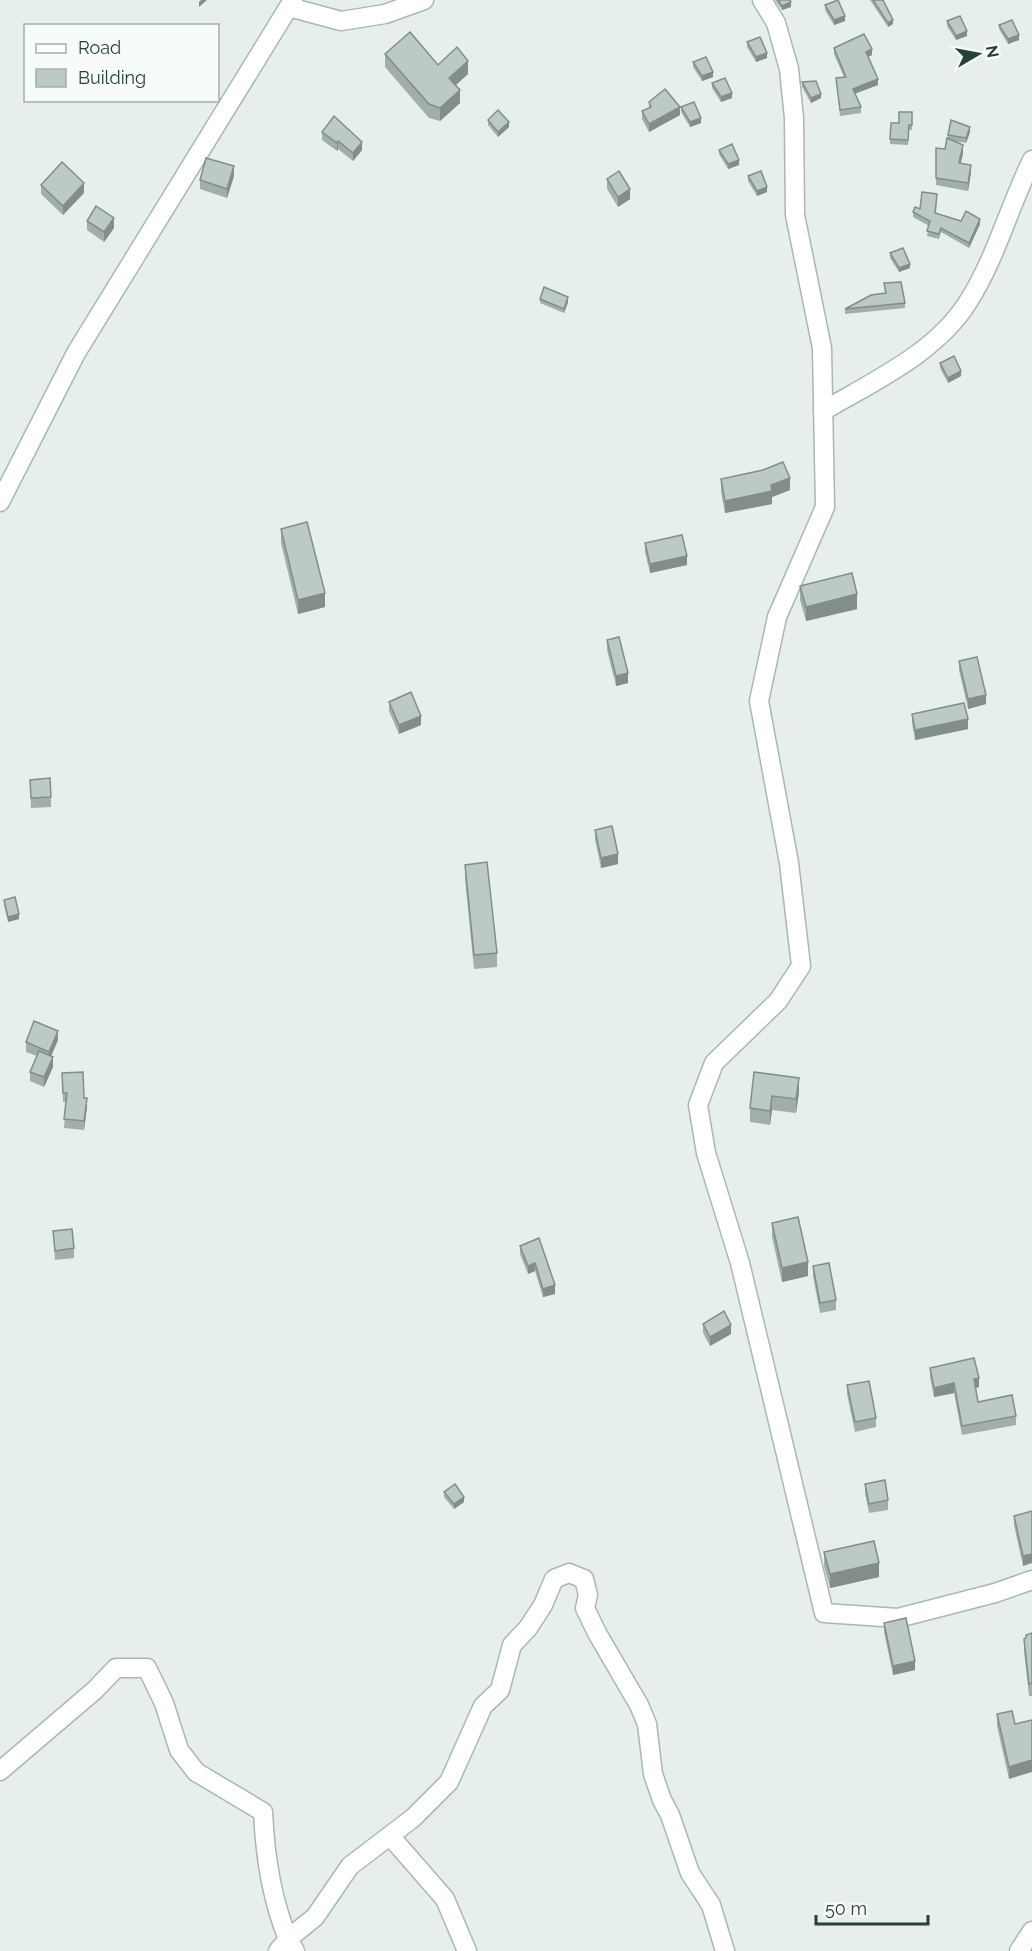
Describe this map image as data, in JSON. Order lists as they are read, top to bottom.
{
  "legend": ["Road", "Building"],
  "scale_bar": "50 m",
  "north": "right"
}
